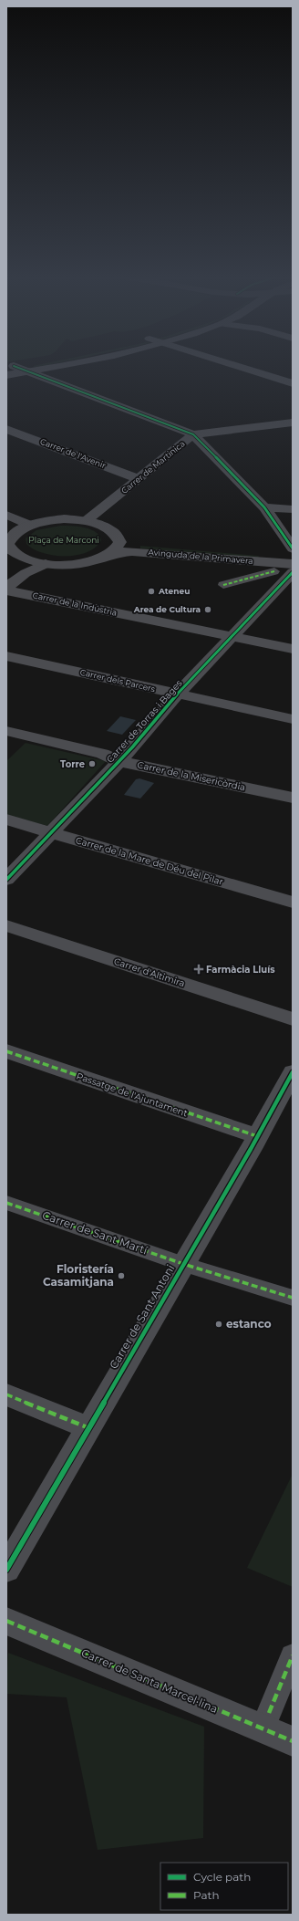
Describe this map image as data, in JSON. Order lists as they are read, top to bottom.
{
  "streets": {
    "street": [
      "Carrer de l'Avenir",
      "Carrer de Martinica",
      "Avinguda de la Primavera",
      "Carrer de la Indústria",
      "Carrer dels Parcers",
      "Carrer de Torras i Bages",
      "Carrer de la Misericòrdia",
      "Carrer de la Mare de Déu del Pilar",
      "Carrer d'Altimira",
      "Passatge de l'Ajuntament",
      "Carrer de Sant Martí",
      "Carrer de Sant Antoni",
      "Carrer de Santa Marcel·lina"
    ]
  },
  "crossings": [
    ["Carrer de l'Avenir", "Carrer de Martinica"],
    ["Carrer de la Indústria", "Carrer de Torras i Bages"],
    ["Carrer dels Parcers", "Carrer de Torras i Bages"],
    ["Carrer de Torras i Bages", "Carrer de la Misericòrdia"],
    ["Carrer de Torras i Bages", "Carrer de la Mare de Déu del Pilar"],
    ["Passatge de l'Ajuntament", "Carrer de Sant Antoni"],
    ["Carrer de Sant Martí", "Carrer de Sant Antoni"]
  ],
  "parks": ["Plaça de Marconi"],
  "places": {
    "other": [
      "Ateneu",
      "Area de Cultura",
      "Torre",
      "Floristería Casamitjana",
      "estanco"
    ],
    "health": ["Farmàcia Lluís"]
  },
  "legend": ["Cycle path", "Path"]
}
